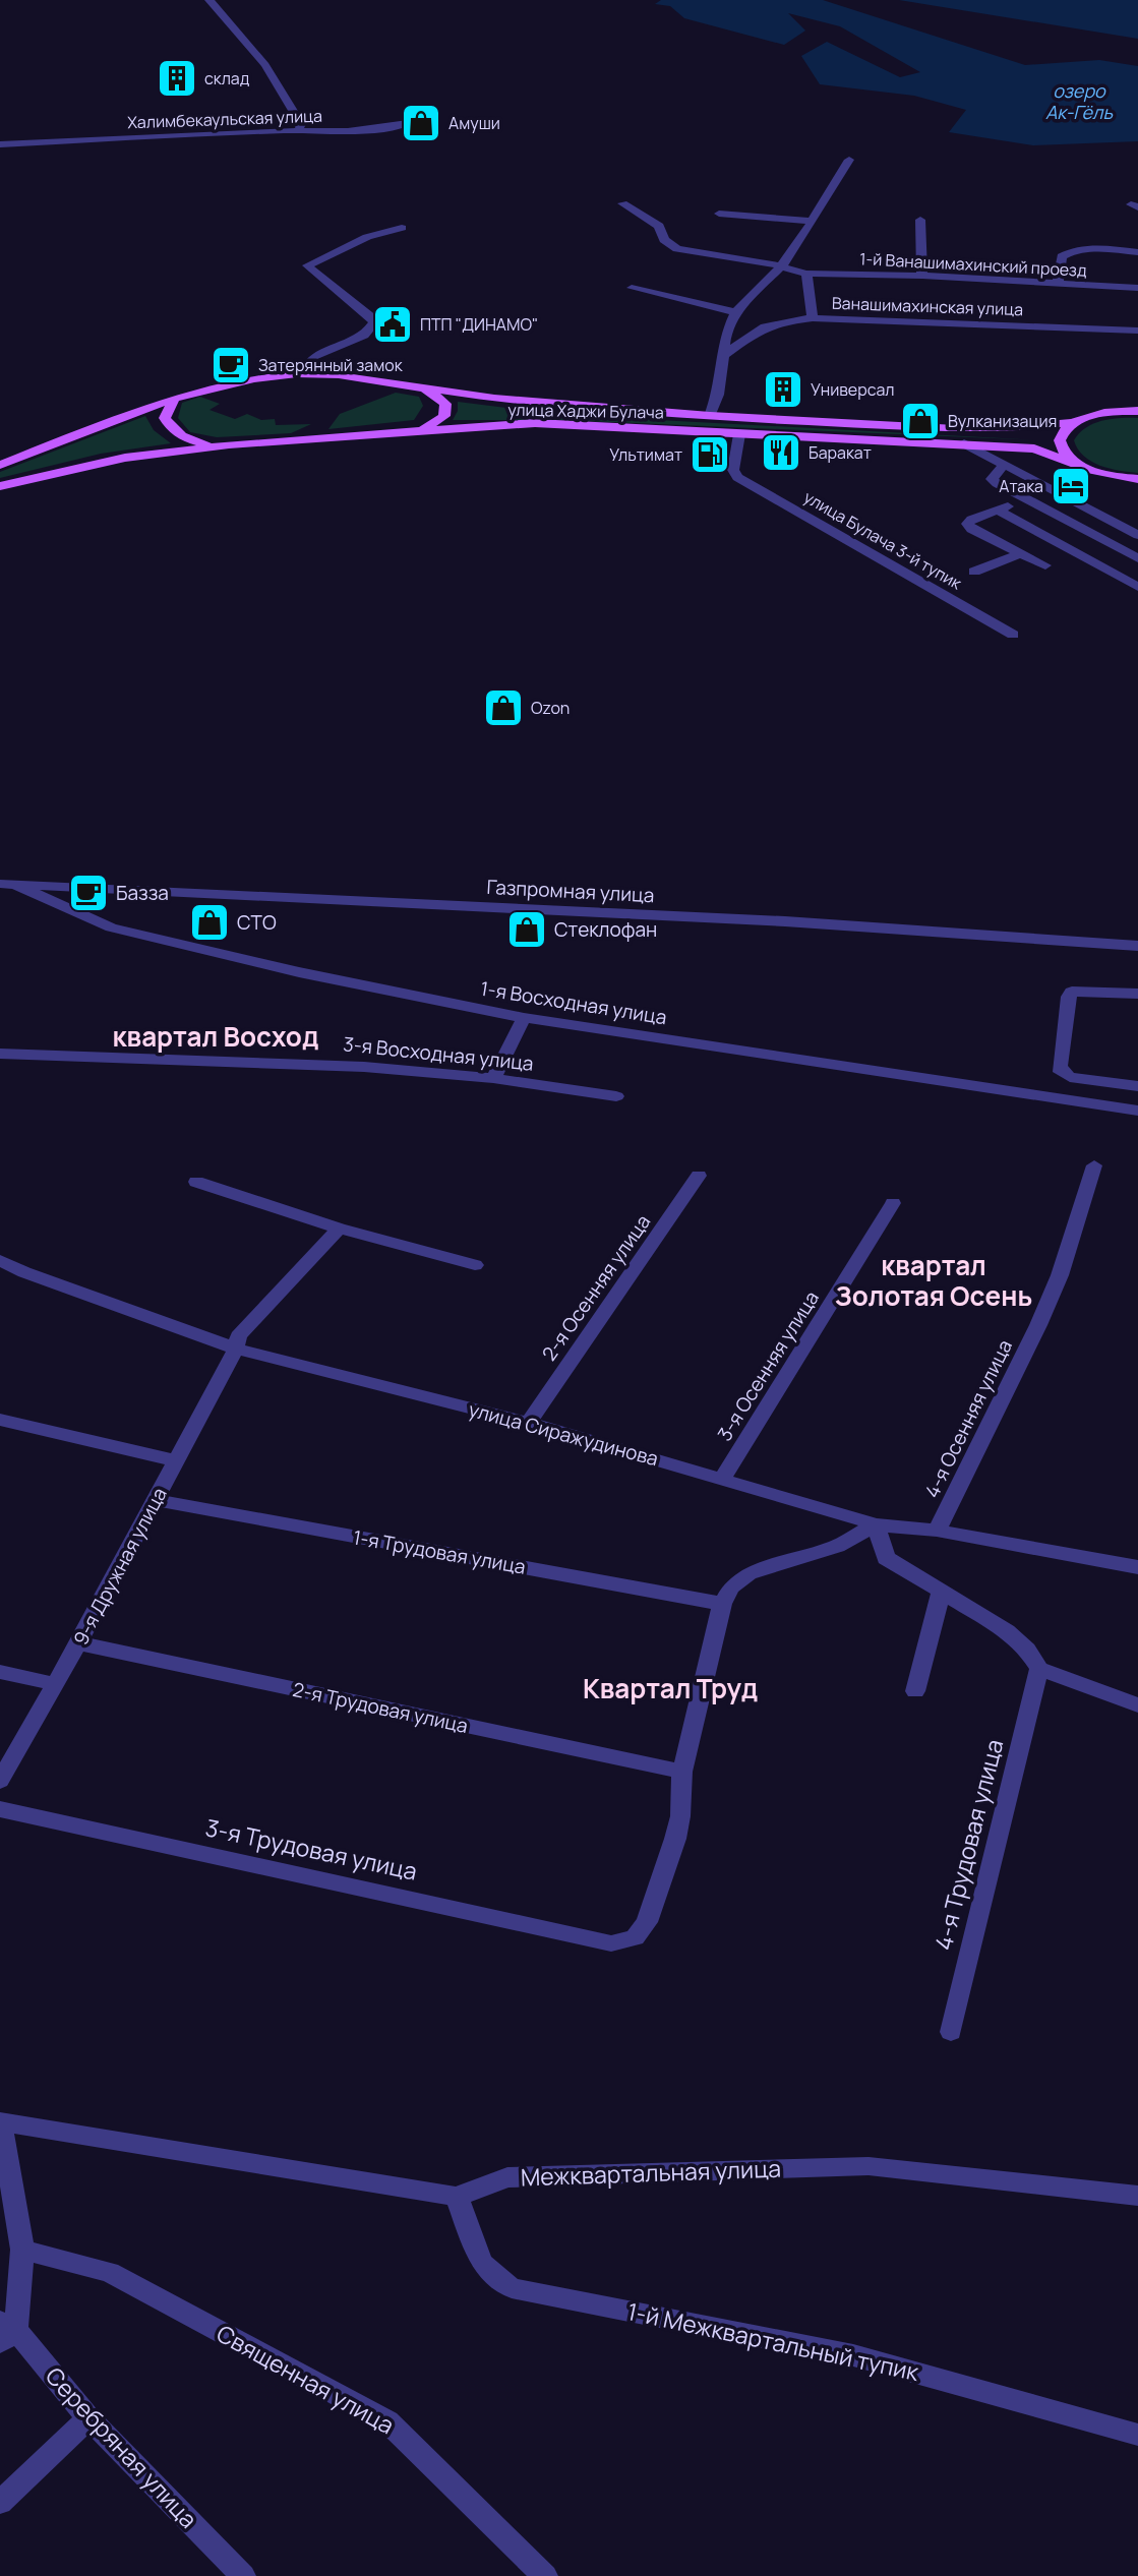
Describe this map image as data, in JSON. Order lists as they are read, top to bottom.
{
  "streets": {
    "main road": ["улица Хаджи Булача"],
    "street": [
      "Халимбекаульская улица",
      "1-й Ванашимахинский проезд",
      "Ванашимахинская улица",
      "улица Булача 3-й тупик",
      "Газпромная улица",
      "1-я Восходная улица",
      "3-я Восходная улица",
      "2-я Осенняя улица",
      "3-я Осенняя улица",
      "4-я Осенняя улица",
      "улица Сиражудинова",
      "1-я Трудовая улица",
      "9-я Дружная улица",
      "2-я Трудовая улица",
      "4-я Трудовая улица",
      "3-я Трудовая улица",
      "Межквартальная улица",
      "1-й Межквартальный тупик",
      "Священная улица",
      "Серебряная улица"
    ]
  },
  "crossings": [
    ["улица Хаджи Булача", "улица Булача 3-й тупик"],
    ["Газпромная улица", "1-я Восходная улица"],
    ["2-я Осенняя улица", "улица Сиражудинова"],
    ["3-я Осенняя улица", "улица Сиражудинова"],
    ["4-я Осенняя улица", "улица Сиражудинова"],
    ["улица Сиражудинова", "9-я Дружная улица"],
    ["1-я Трудовая улица", "9-я Дружная улица"],
    ["9-я Дружная улица", "2-я Трудовая улица"],
    ["2-я Трудовая улица", "3-я Трудовая улица"],
    ["Межквартальная улица", "1-й Межквартальный тупик"]
  ],
  "districts": ["квартал Восход", "квартал Золотая Осень", "Квартал Труд"],
  "water": ["озеро Ак-Гёль"],
  "places": {
    "building": ["склад", "Универсал"],
    "shop": [
      "Амуши",
      "Вулканизация",
      "Ozon",
      "СТО",
      "Стеклофан"
    ],
    "public building": ["ПТП \"ДИНАМО\""],
    "cafe": ["Затерянный замок", "Базза"],
    "restaurant": ["Баракат"],
    "fuel station": ["Ультимат"],
    "hotel": ["Атака"]
  }
}
